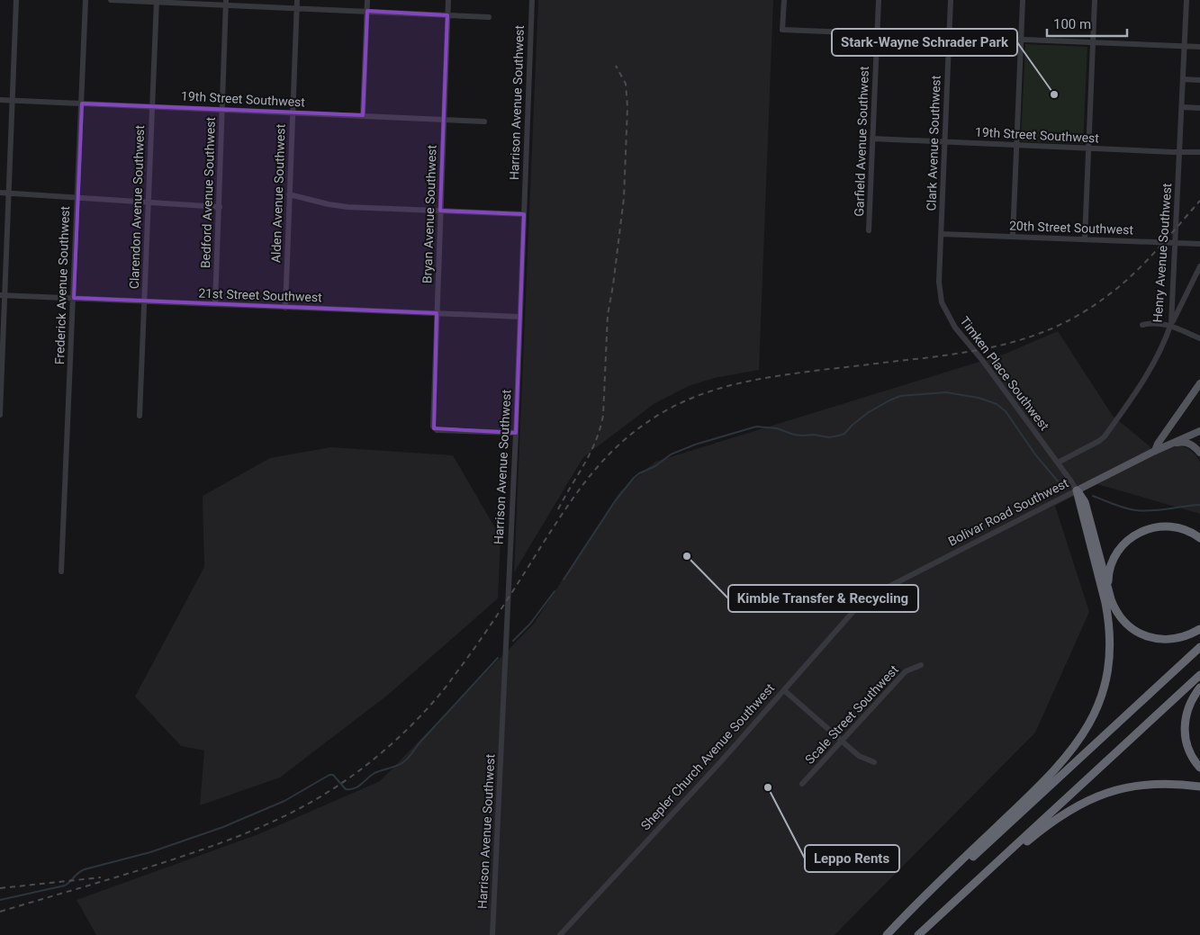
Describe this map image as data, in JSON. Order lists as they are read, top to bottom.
{
  "streets": {
    "main road": ["Bolivar Road Southwest"],
    "street": [
      "19th Street Southwest",
      "Harrison Avenue Southwest",
      "Garfield Avenue Southwest",
      "Clark Avenue Southwest",
      "Bedford Avenue Southwest",
      "Alden Avenue Southwest",
      "Clarendon Avenue Southwest",
      "Bryan Avenue Southwest",
      "20th Street Southwest",
      "Henry Avenue Southwest",
      "Frederick Avenue Southwest",
      "21st Street Southwest",
      "Timken Place Southwest",
      "Scale Street Southwest",
      "Shepler Church Avenue Southwest"
    ]
  },
  "crossings": [
    ["19th Street Southwest", "Garfield Avenue Southwest"],
    ["19th Street Southwest", "Clark Avenue Southwest"],
    ["19th Street Southwest", "Bedford Avenue Southwest"],
    ["19th Street Southwest", "Alden Avenue Southwest"],
    ["19th Street Southwest", "Clarendon Avenue Southwest"],
    ["19th Street Southwest", "Bryan Avenue Southwest"],
    ["19th Street Southwest", "Henry Avenue Southwest"],
    ["19th Street Southwest", "Frederick Avenue Southwest"],
    ["Harrison Avenue Southwest", "Bryan Avenue Southwest"],
    ["Harrison Avenue Southwest", "21st Street Southwest"],
    ["Clark Avenue Southwest", "20th Street Southwest"],
    ["Clark Avenue Southwest", "Timken Place Southwest"],
    ["Bedford Avenue Southwest", "21st Street Southwest"],
    ["Alden Avenue Southwest", "21st Street Southwest"],
    ["Clarendon Avenue Southwest", "21st Street Southwest"],
    ["Bryan Avenue Southwest", "21st Street Southwest"],
    ["20th Street Southwest", "Henry Avenue Southwest"],
    ["20th Street Southwest", "Timken Place Southwest"],
    ["Henry Avenue Southwest", "Timken Place Southwest"],
    ["Frederick Avenue Southwest", "21st Street Southwest"],
    ["Timken Place Southwest", "Bolivar Road Southwest"],
    ["Bolivar Road Southwest", "Shepler Church Avenue Southwest"]
  ],
  "places": ["Stark-Wayne Schrader Park", "Kimble Transfer & Recycling", "Leppo Rents"],
  "scale_bar": "100 m"
}
